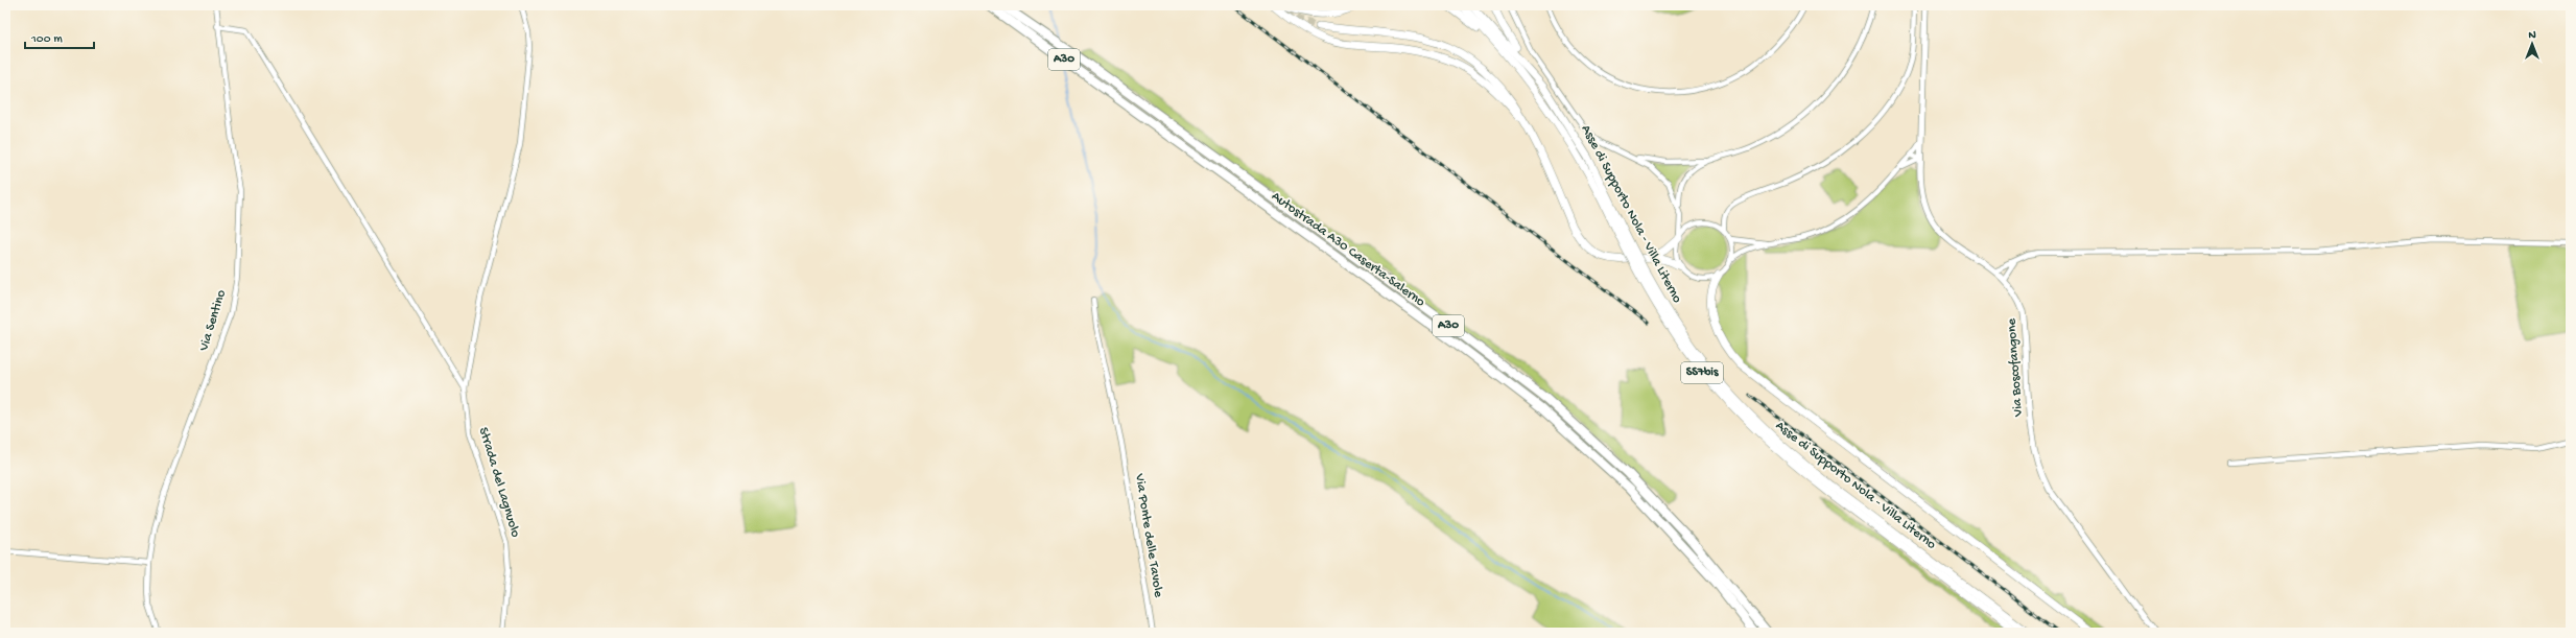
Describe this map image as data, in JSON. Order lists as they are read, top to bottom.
{
  "streets": {
    "highway": [
      "A30",
      "Asse di Supporto Nola - Villa Literno",
      "Autostrada A30 Caserta-Salerno",
      "SS7bis"
    ],
    "street": [
      "Via Sentino",
      "Via Boscofangone",
      "Strada del Lagnuolo",
      "Via Ponte delle Tavole"
    ]
  },
  "scale_bar": "100 m",
  "north": "top"
}
